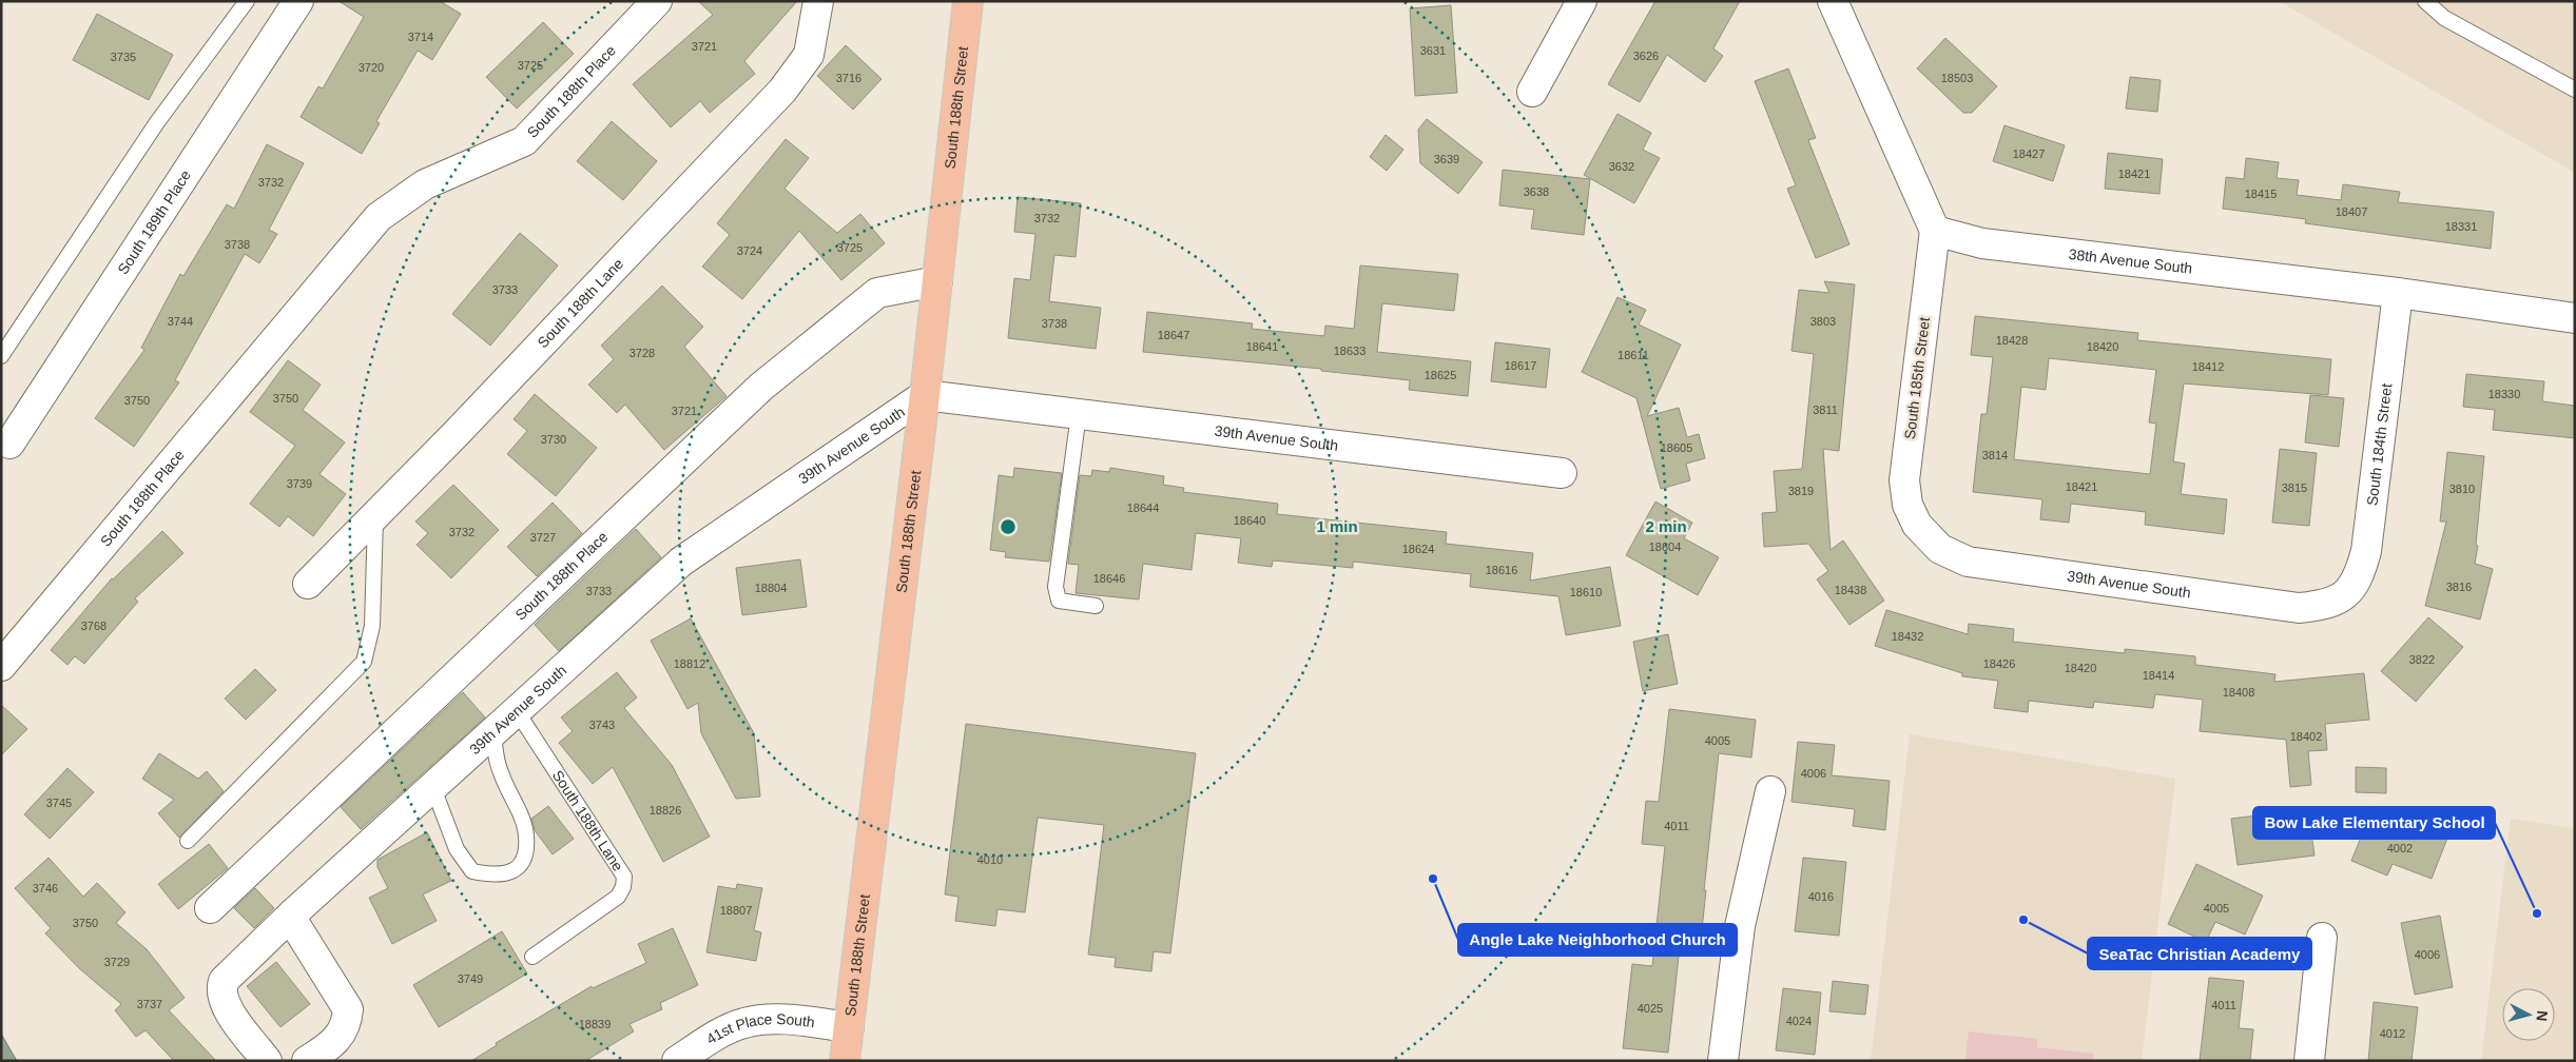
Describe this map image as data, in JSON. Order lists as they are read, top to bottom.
{
  "streets": {
    "main road": ["South 188th Street"],
    "street": [
      "South 188th Place",
      "South 189th Place",
      "38th Avenue South",
      "South 188th Lane",
      "South 185th Street",
      "39th Avenue South",
      "South 184th Street",
      "41st Place South"
    ]
  },
  "crossings": [
    ["South 188th Place", "South 188th Street"],
    ["South 188th Street", "39th Avenue South"],
    ["South 188th Street", "41st Place South"],
    ["38th Avenue South", "South 185th Street"],
    ["38th Avenue South", "South 184th Street"],
    ["South 188th Lane", "39th Avenue South"],
    ["South 185th Street", "39th Avenue South"],
    ["39th Avenue South", "South 184th Street"]
  ],
  "places": ["Angle Lake Neighborhood Church", "Bow Lake Elementary School", "SeaTac Christian Academy"],
  "house_numbers": [
    "3714",
    "3721",
    "3631",
    "3626",
    "3735",
    "3725",
    "3720",
    "3716",
    "18503",
    "18427",
    "3639",
    "3632",
    "18421",
    "3732",
    "3638",
    "18415",
    "18407",
    "3732",
    "18331",
    "3738",
    "3725",
    "3724",
    "3733",
    "3744",
    "3803",
    "3738",
    "18647",
    "18428",
    "18641",
    "18420",
    "18633",
    "3728",
    "18611",
    "18617",
    "18412",
    "18625",
    "18330",
    "3750",
    "3750",
    "3811",
    "3721",
    "3730",
    "18605",
    "3814",
    "3739",
    "18421",
    "3815",
    "3810",
    "3819",
    "18644",
    "18640",
    "3732",
    "3727",
    "18604",
    "18624",
    "18616",
    "18646",
    "3816",
    "18804",
    "18438",
    "3733",
    "18610",
    "3768",
    "18432",
    "3822",
    "18812",
    "18426",
    "18420",
    "18414",
    "18408",
    "3743",
    "18402",
    "4005",
    "4006",
    "3745",
    "18826",
    "4011",
    "4002",
    "4010",
    "3746",
    "4016",
    "4005",
    "18807",
    "3750",
    "4006",
    "3729",
    "3749",
    "3737",
    "4011",
    "4025",
    "4024",
    "18839",
    "4012"
  ],
  "north": "right",
  "rings": ["1 min", "2 min"]
}
